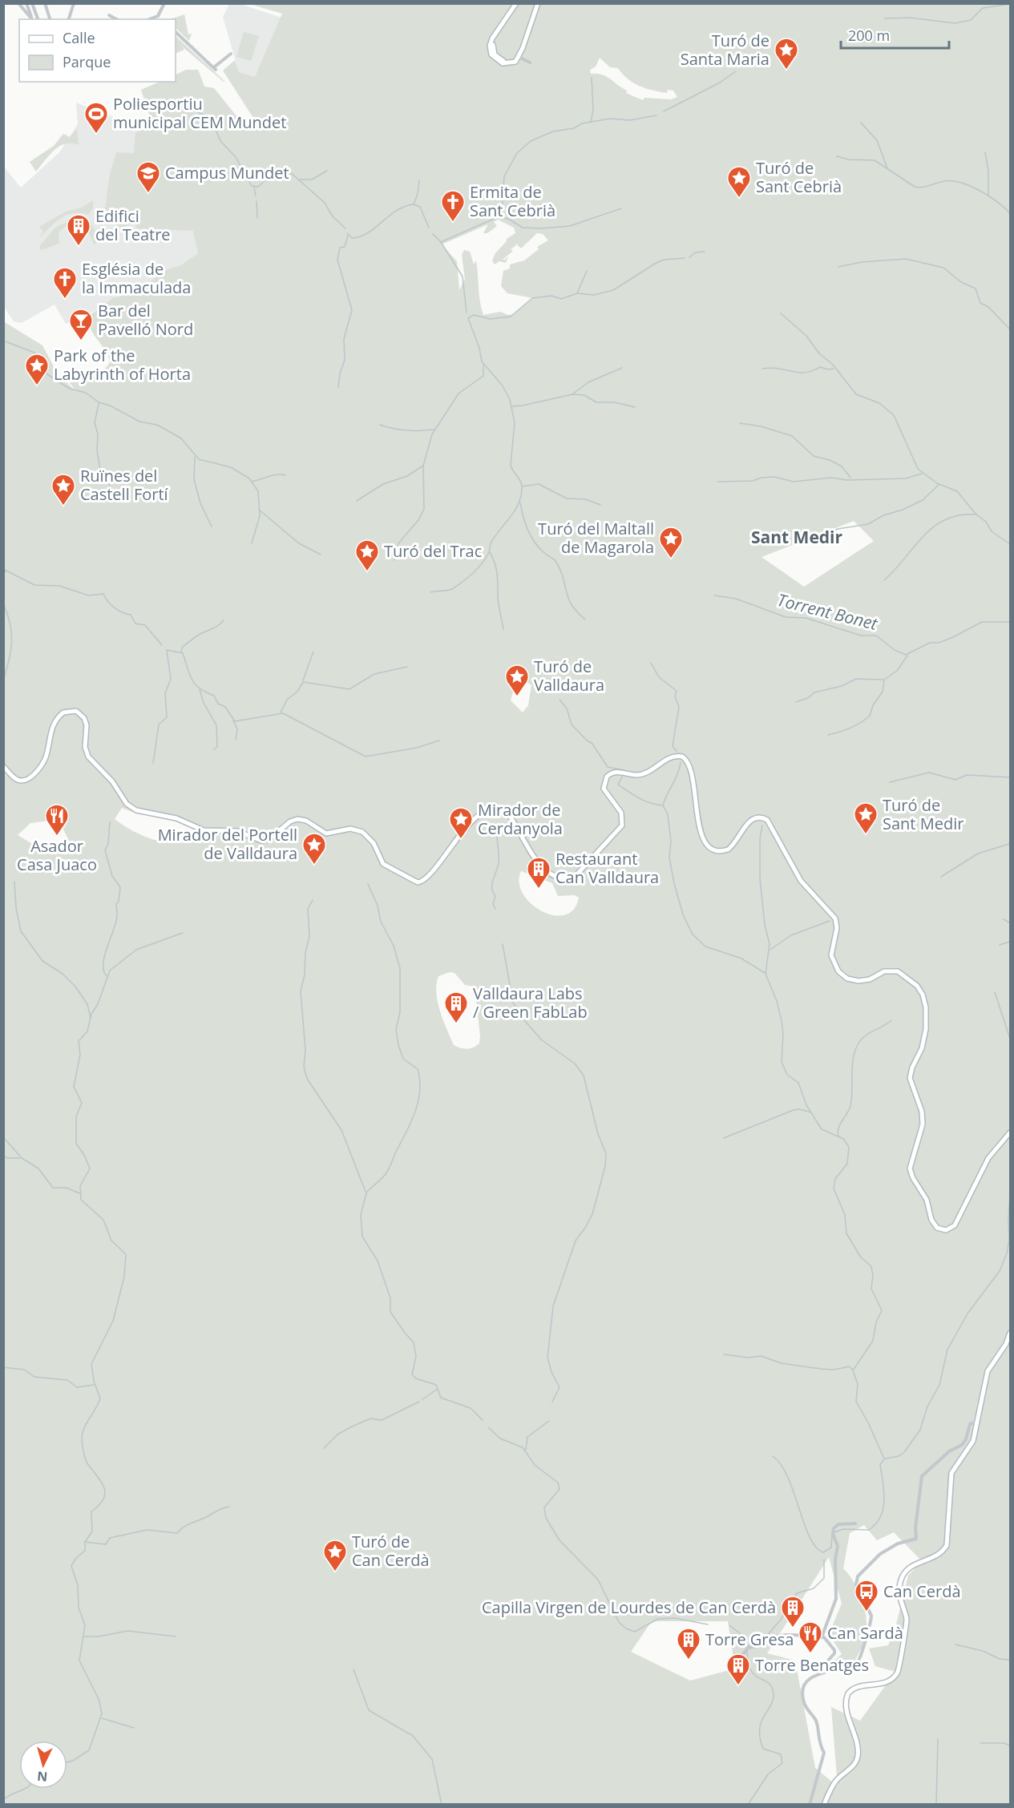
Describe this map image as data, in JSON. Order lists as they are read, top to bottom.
{
  "districts": ["Sant Medir"],
  "water": ["Torrent Bonet"],
  "places": {
    "place": [
      "Turó de Santa Maria",
      "Turó de Sant Cebrià",
      "Park of the Labyrinth of Horta",
      "Ruïnes del Castell Fortí",
      "Turó del Maltall de Magarola",
      "Turó del Trac",
      "Turó de Valldaura",
      "Turó de Sant Medir",
      "Mirador de Cerdanyola",
      "Mirador del Portell de Valldaura",
      "Turó de Can Cerdà"
    ],
    "sports": ["Poliesportiu municipal CEM Mundet"],
    "school or university": ["Campus Mundet"],
    "church": ["Ermita de Sant Cebrià", "Església de la Immaculada"],
    "building": [
      "Edifici del Teatre",
      "Restaurant Can Valldaura",
      "Valldaura Labs / Green FabLab",
      "Capilla Virgen de Lourdes de Can Cerdà",
      "Torre Gresa",
      "Torre Benatges"
    ],
    "bar": ["Bar del Pavelló Nord"],
    "restaurant": ["Asador Casa Juaco", "Can Sardà"],
    "bus stop": ["Can Cerdà"]
  },
  "legend": ["Calle", "Parque"],
  "scale_bar": "200 m",
  "north": "bottom"
}
